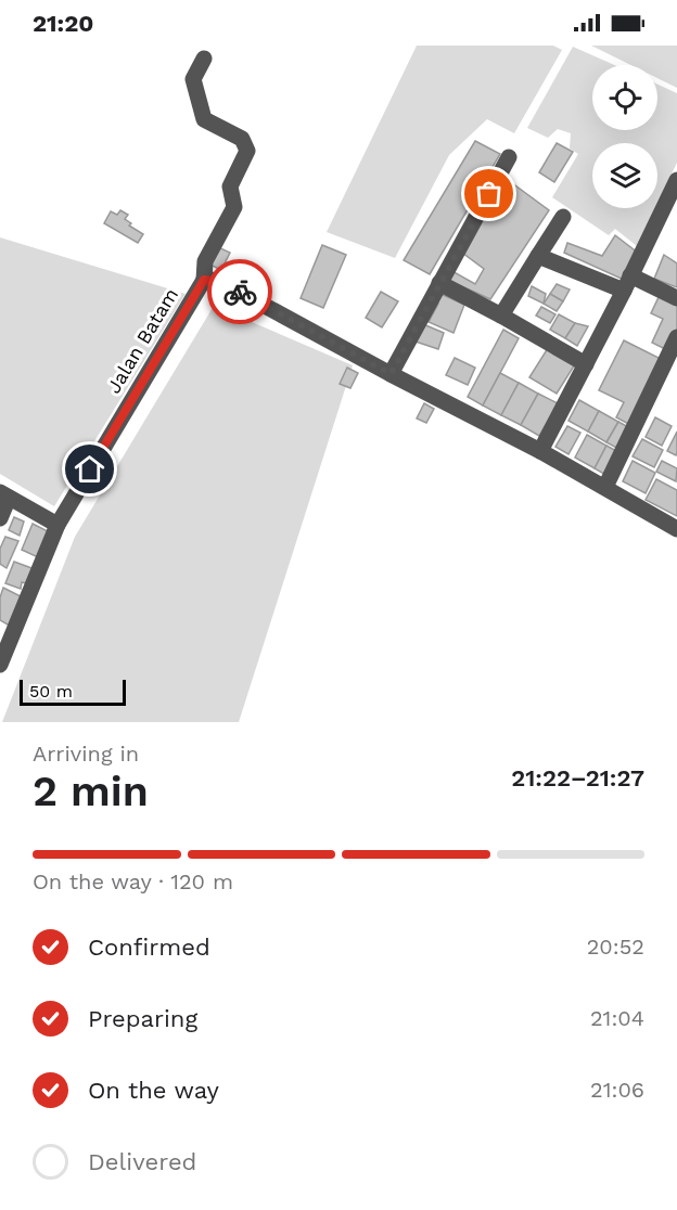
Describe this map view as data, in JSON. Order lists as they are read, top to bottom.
{
  "streets": {
    "street": ["Jalan Batam"]
  },
  "scale_bar": "50 m",
  "page": {
    "status": "21:20",
    "scale": "50 m",
    "heading": ["2 min", "Arriving in", "21:22–21:27"],
    "bar": "On the way · 120 m",
    "list": [
      ["Confirmed", "20:52"],
      ["Preparing", "21:04"],
      ["On the way", "21:06"],
      "Delivered"
    ]
  }
}
